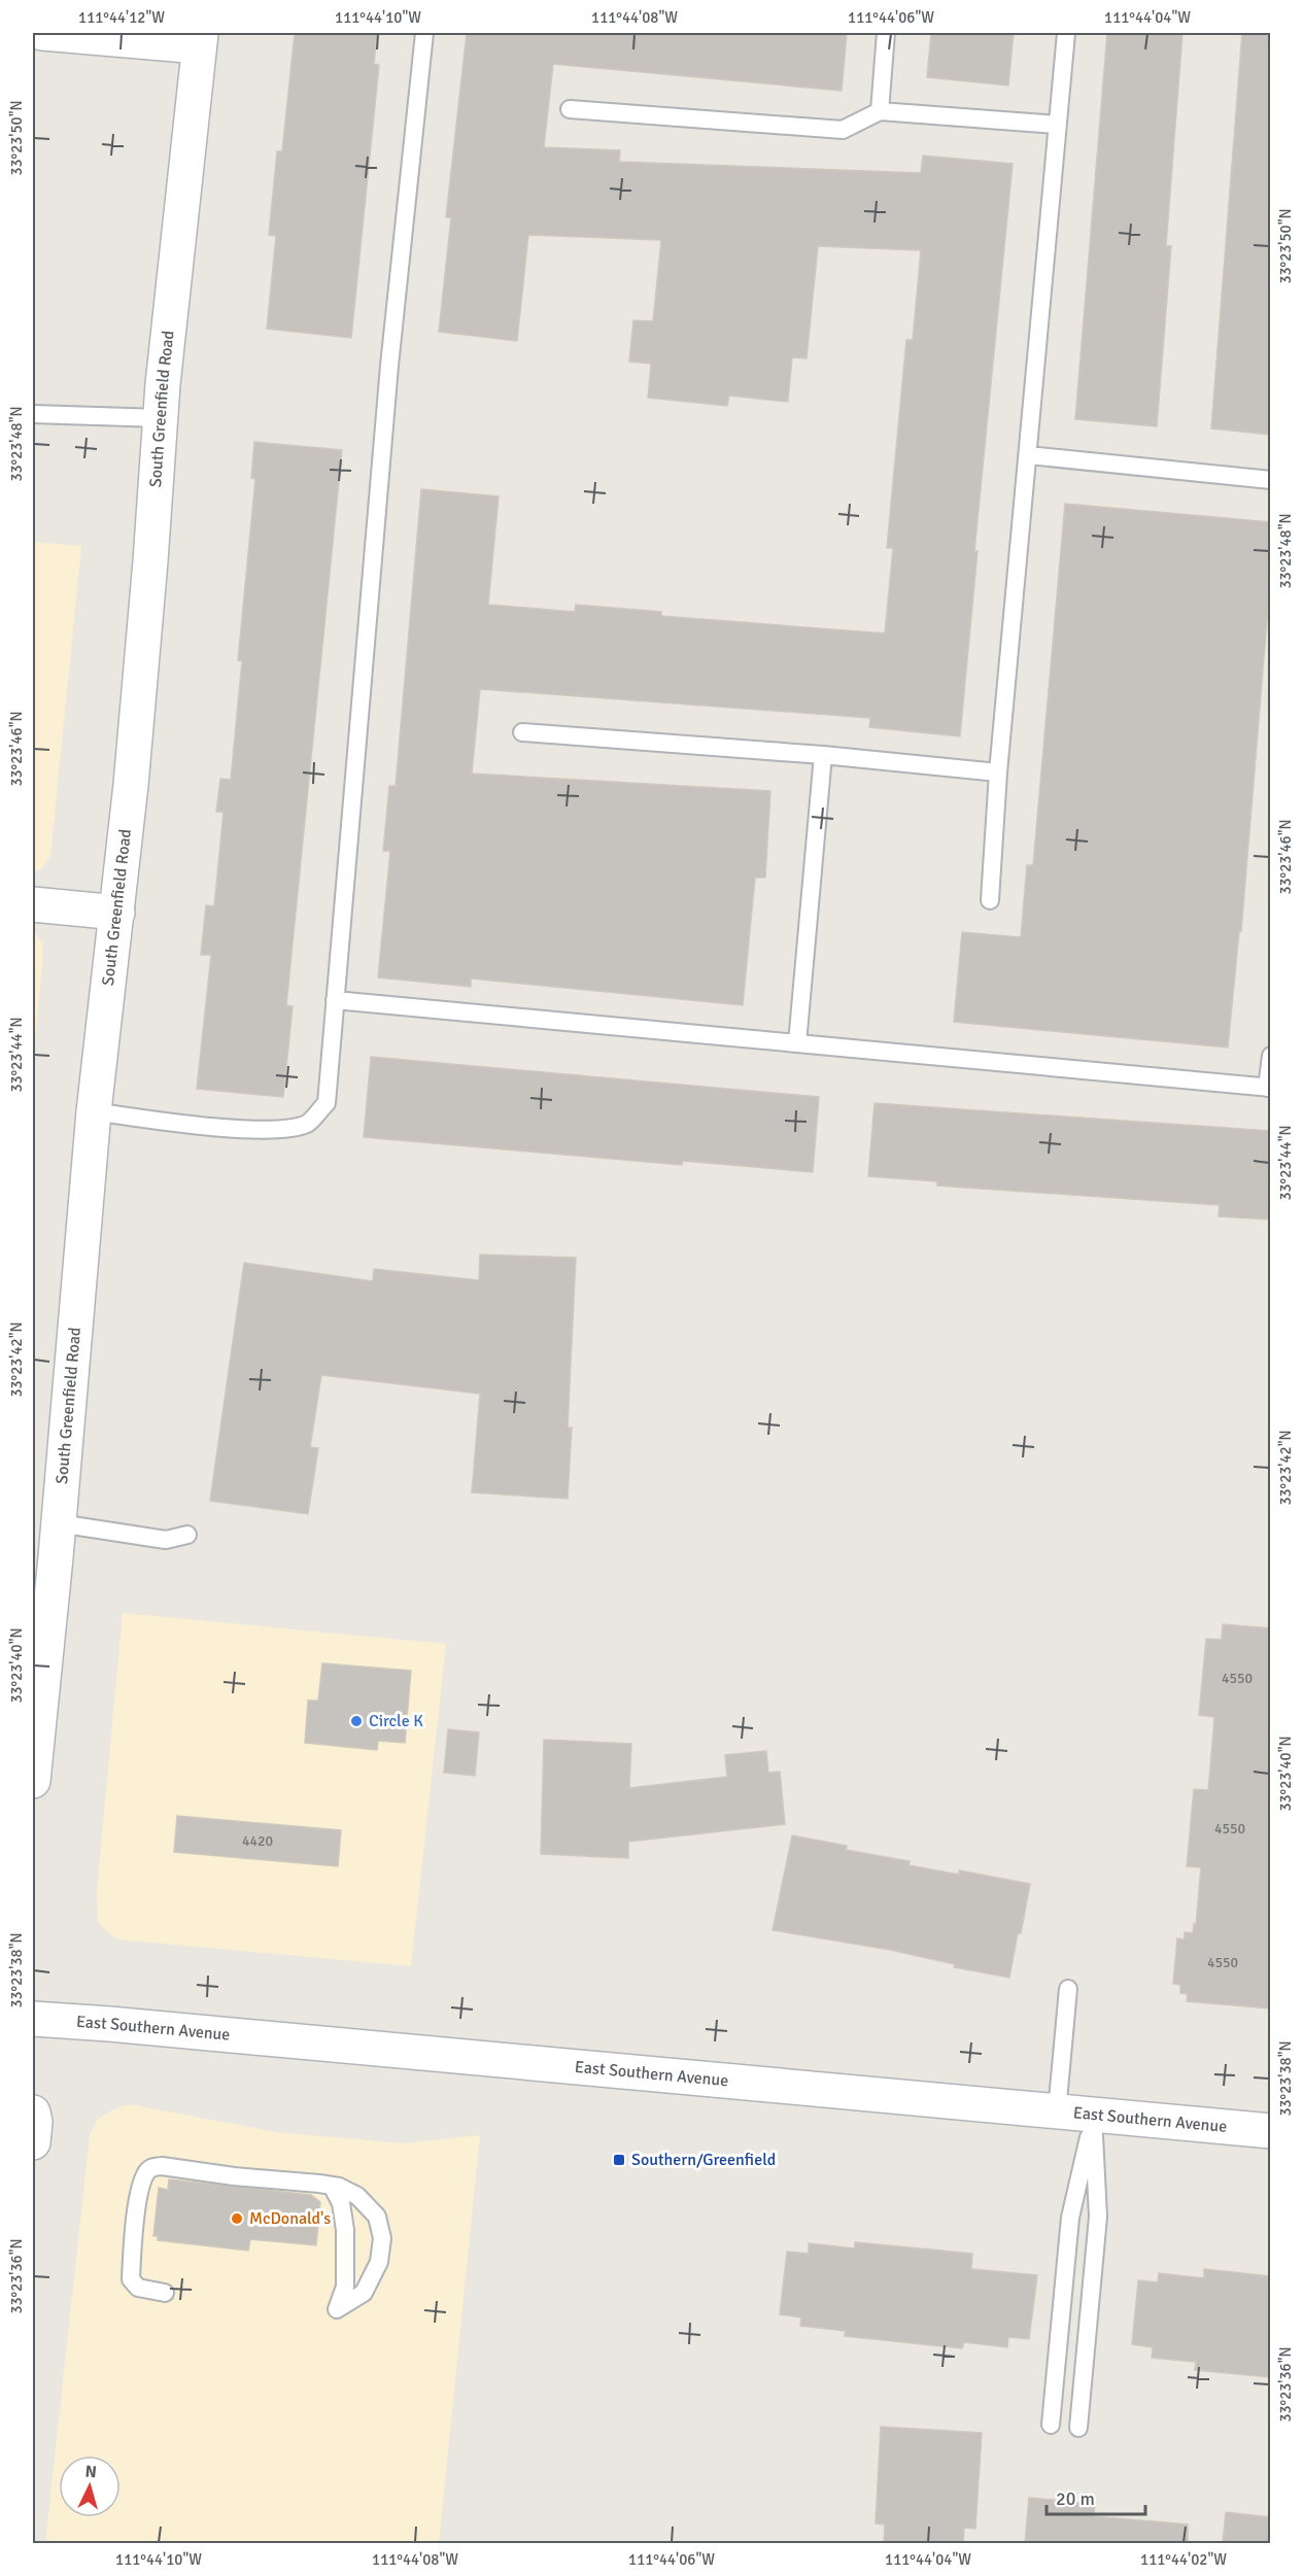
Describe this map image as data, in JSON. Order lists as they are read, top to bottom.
{
  "streets": {
    "main road": ["South Greenfield Road", "East Southern Avenue"]
  },
  "places": {
    "other": ["Circle K", "McDonald's"],
    "transit": ["Southern/Greenfield"]
  },
  "house_numbers": [
    "4550",
    "4550",
    "4420",
    "4550"
  ],
  "scale_bar": "20 m",
  "north": "top",
  "coordinates": [
    "111°44'12\"W",
    "111°44'10\"W",
    "111°44'08\"W",
    "111°44'06\"W",
    "111°44'04\"W",
    "33°23'50\"N",
    "33°23'48\"N",
    "33°23'46\"N",
    "33°23'44\"N",
    "33°23'42\"N",
    "33°23'40\"N",
    "33°23'38\"N",
    "33°23'36\"N",
    "111°44'02\"W"
  ]
}
